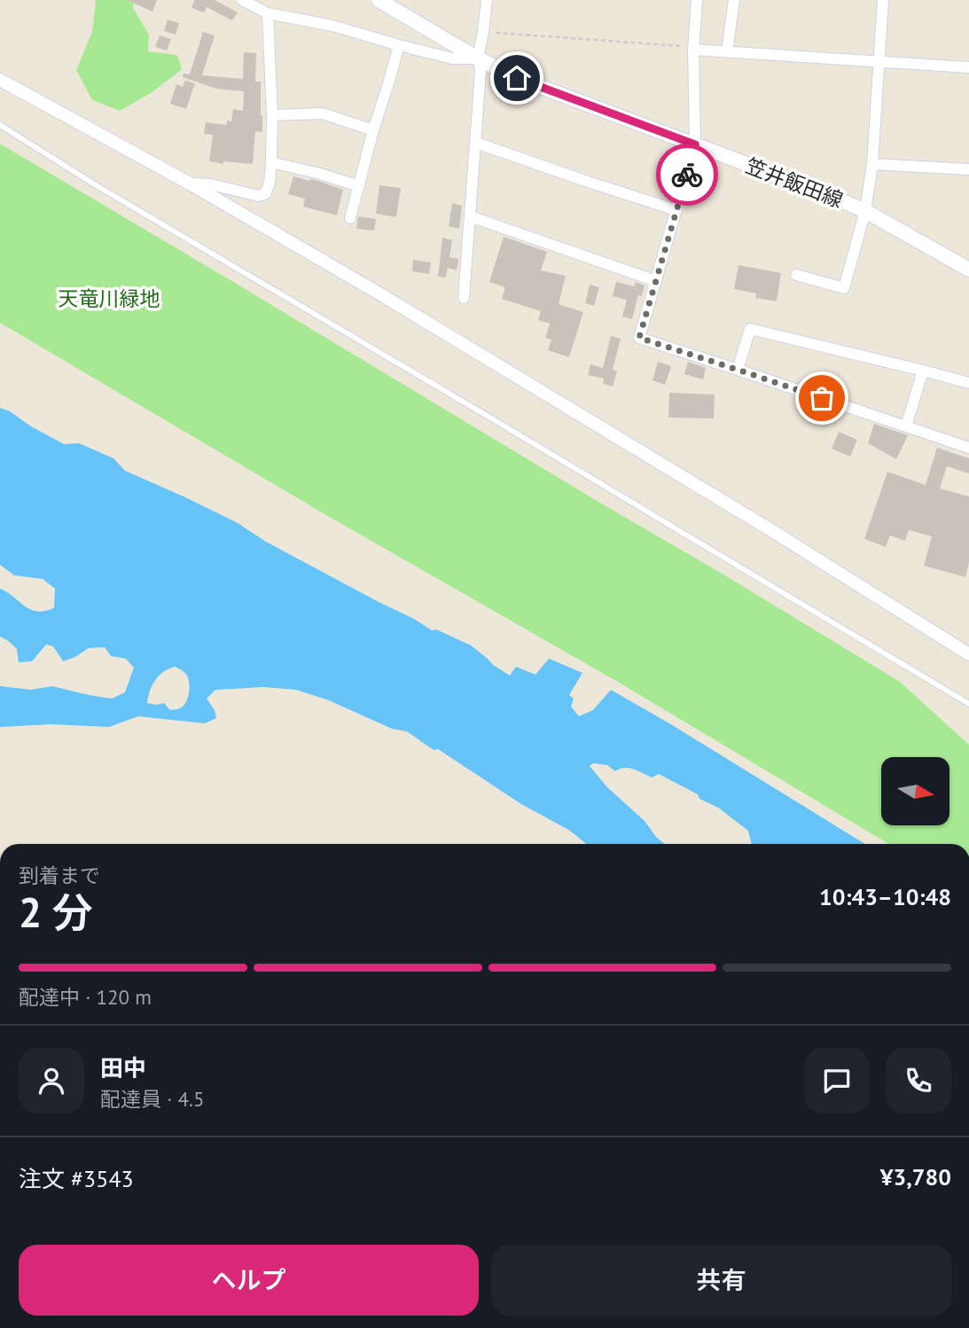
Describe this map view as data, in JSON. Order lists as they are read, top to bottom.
{
  "streets": {
    "main road": ["笠井飯田線"]
  },
  "parks": ["天竜川緑地"],
  "north": "right",
  "page": {
    "heading": ["2 分", "到着まで", "10:43–10:48"],
    "panel": [
      "田中",
      "配達員 · 4.5",
      "注文 #3543",
      "¥3,780"
    ],
    "bar": "配達中 · 120 m",
    "buttons": ["ヘルプ", "共有"]
  }
}
